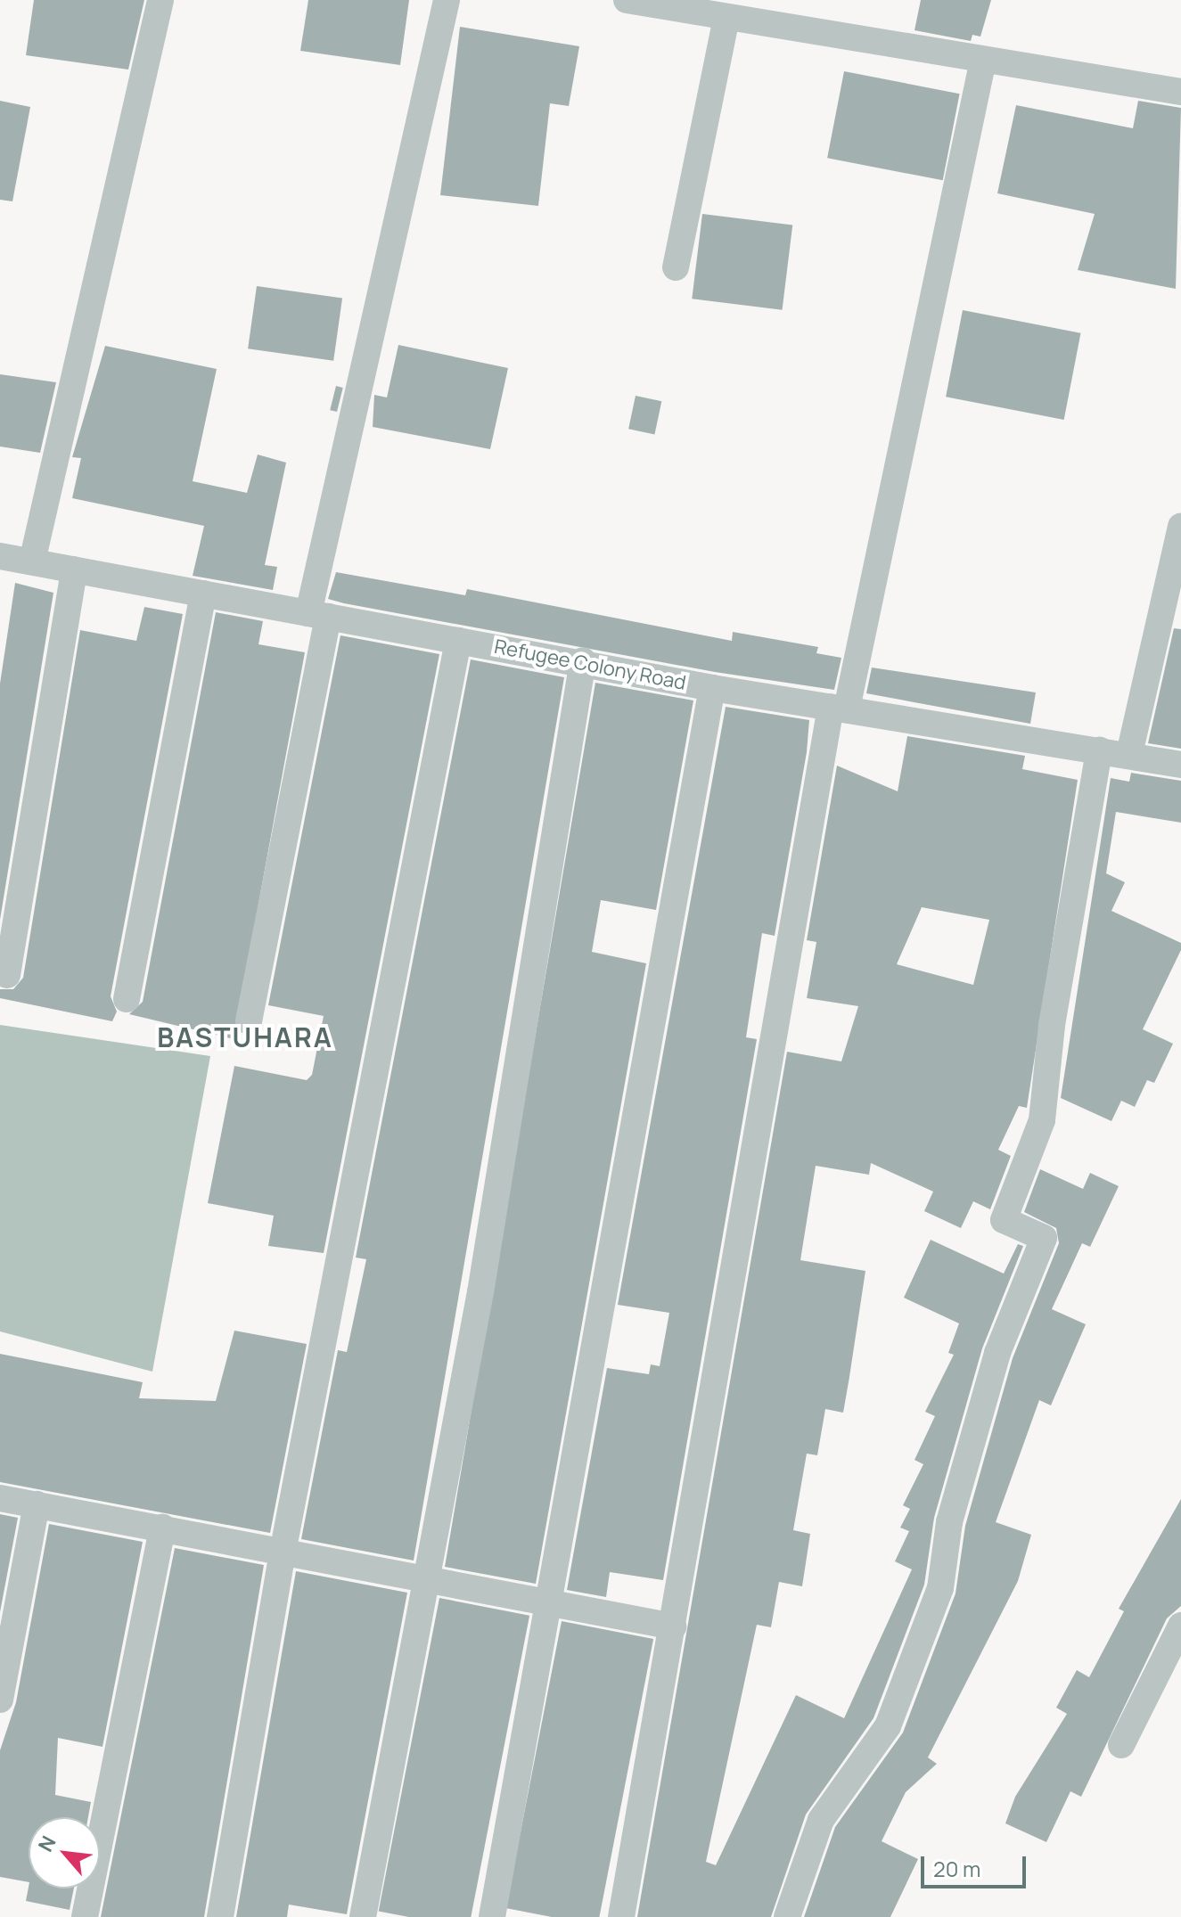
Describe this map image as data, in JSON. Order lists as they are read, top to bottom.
{
  "streets": {
    "street": ["Refugee Colony Road"]
  },
  "districts": ["BASTUHARA"],
  "scale_bar": "20 m",
  "north": "top left"
}
